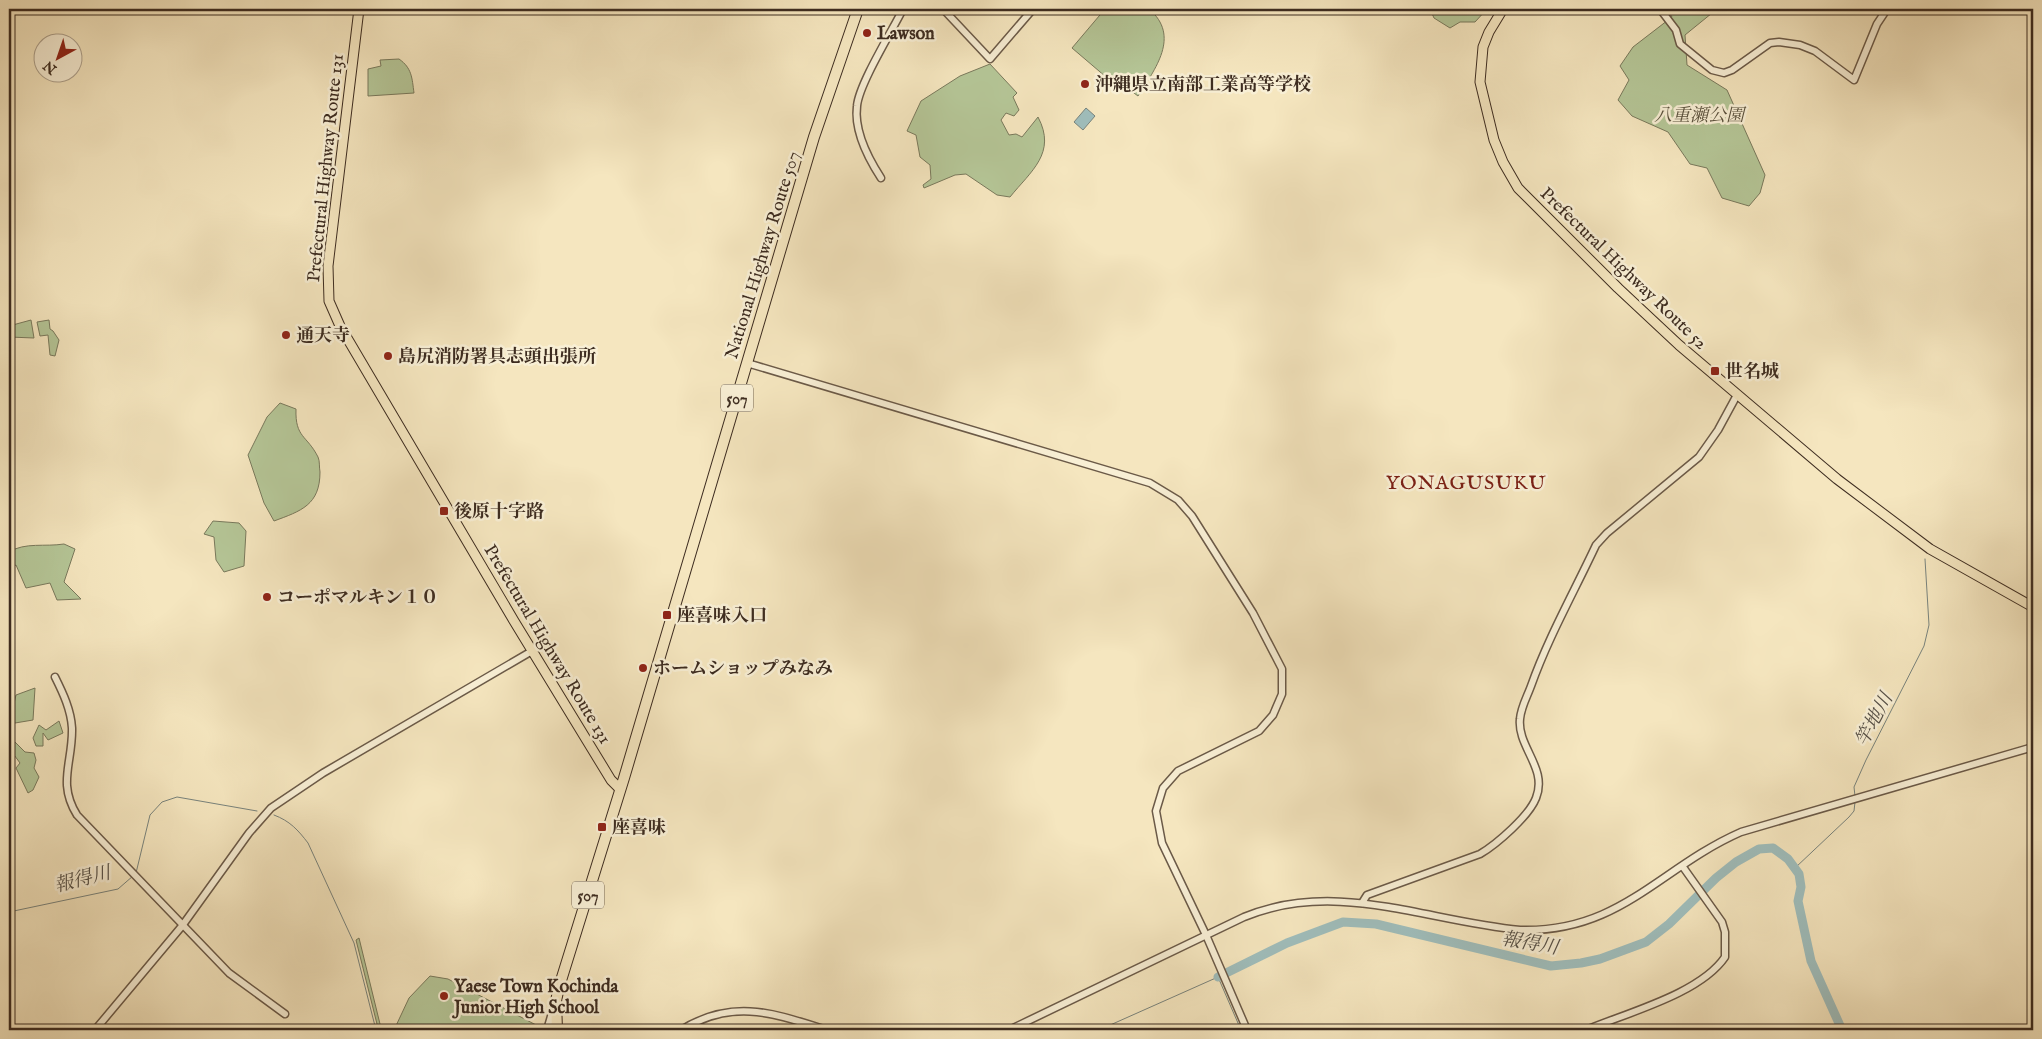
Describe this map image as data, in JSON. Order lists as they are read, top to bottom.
{
  "streets": {
    "highway": ["National Highway Route 507", "507"],
    "main road": ["Prefectural Highway Route 131", "Prefectural Highway Route 52"]
  },
  "crossings": [
    ["Prefectural Highway Route 131", "National Highway Route 507"]
  ],
  "districts": ["YONAGUSUKU"],
  "water": ["竿地川", "報得川"],
  "parks": ["八重瀬公園"],
  "places": {
    "other": [
      "Lawson",
      "沖縄県立南部工業高等学校",
      "通天寺",
      "島尻消防署具志頭出張所",
      "コーポマルキン１０",
      "ホームショップみなみ",
      "Yaese Town Kochinda Junior High School"
    ],
    "transit": [
      "世名城",
      "後原十字路",
      "座喜味入口",
      "座喜味"
    ]
  },
  "north": "bottom left"
}
